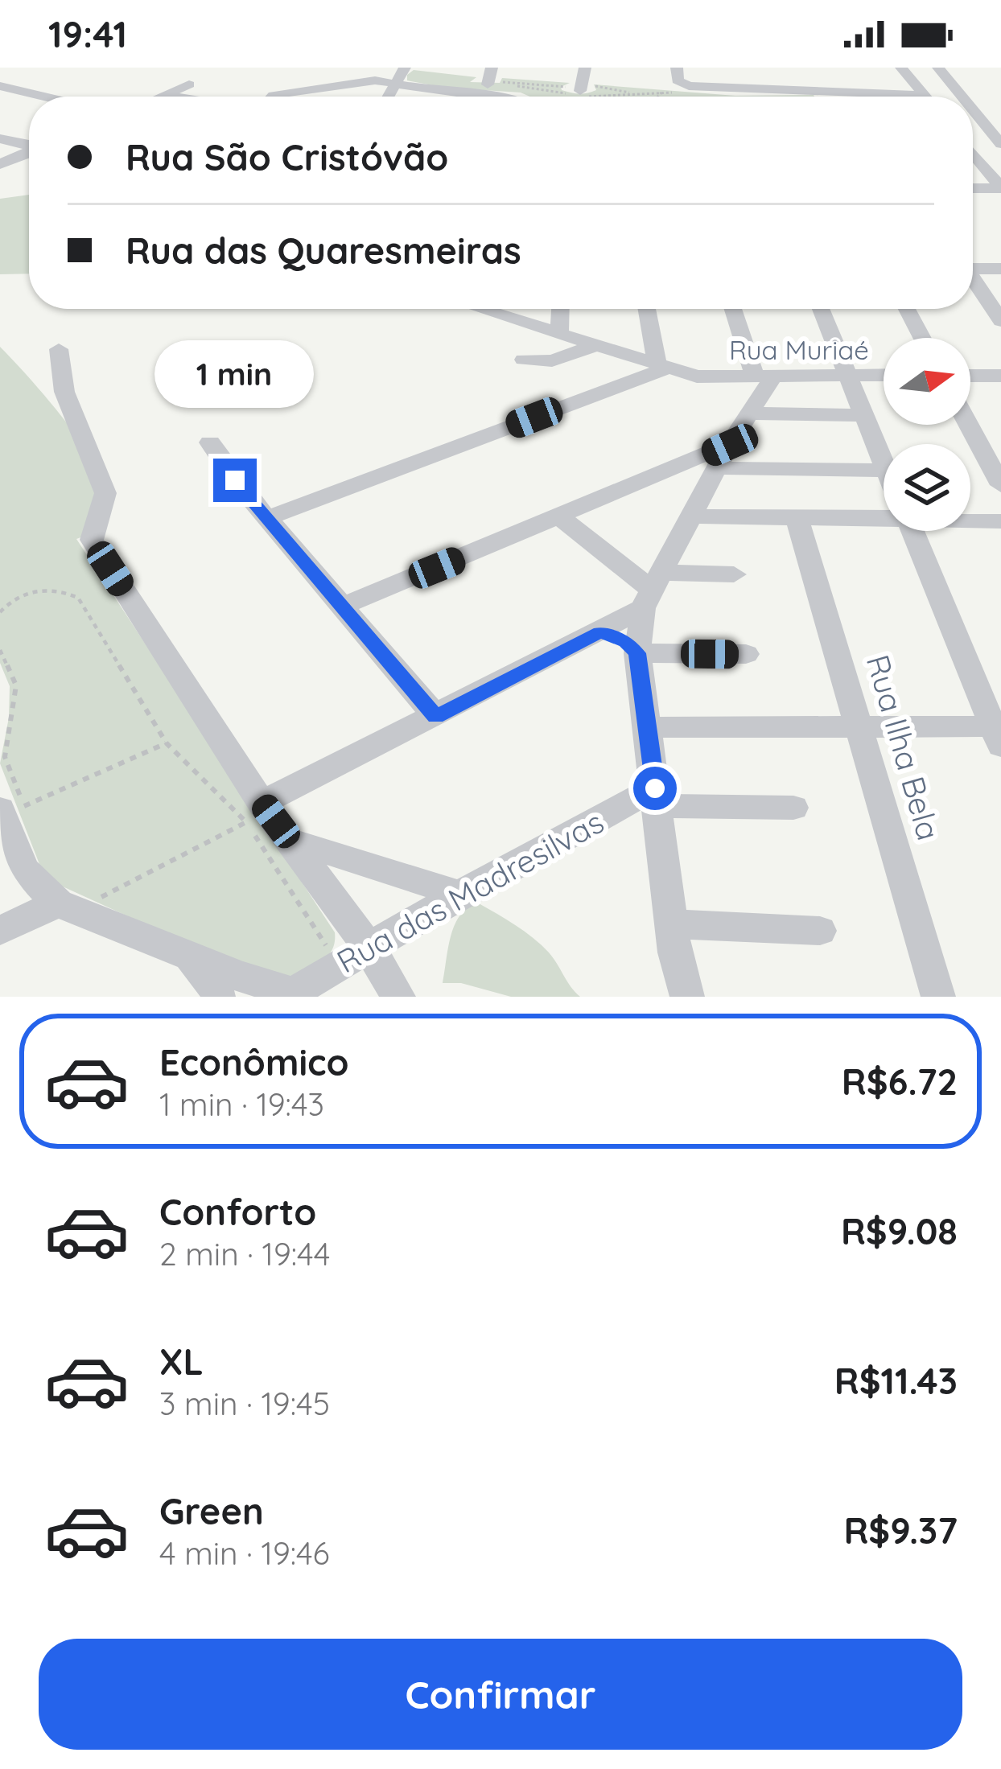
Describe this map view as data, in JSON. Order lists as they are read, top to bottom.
{
  "streets": {
    "street": ["Rua Muriaé", "Rua Ilha Bela", "Rua das Madresilvas"]
  },
  "north": "right",
  "page": {
    "status": "19:41",
    "banner": ["Rua São Cristóvão", "Rua das Quaresmeiras"],
    "bubble": "1 min",
    "list": [
      {
        "name": "Econômico",
        "note": "1 min · 19:43",
        "value": "R$6.72"
      },
      {
        "name": "Conforto",
        "note": "2 min · 19:44",
        "value": "R$9.08"
      },
      {
        "name": "XL",
        "note": "3 min · 19:45",
        "value": "R$11.43"
      },
      {
        "name": "Green",
        "note": "4 min · 19:46",
        "value": "R$9.37"
      }
    ],
    "buttons": "Confirmar"
  }
}
